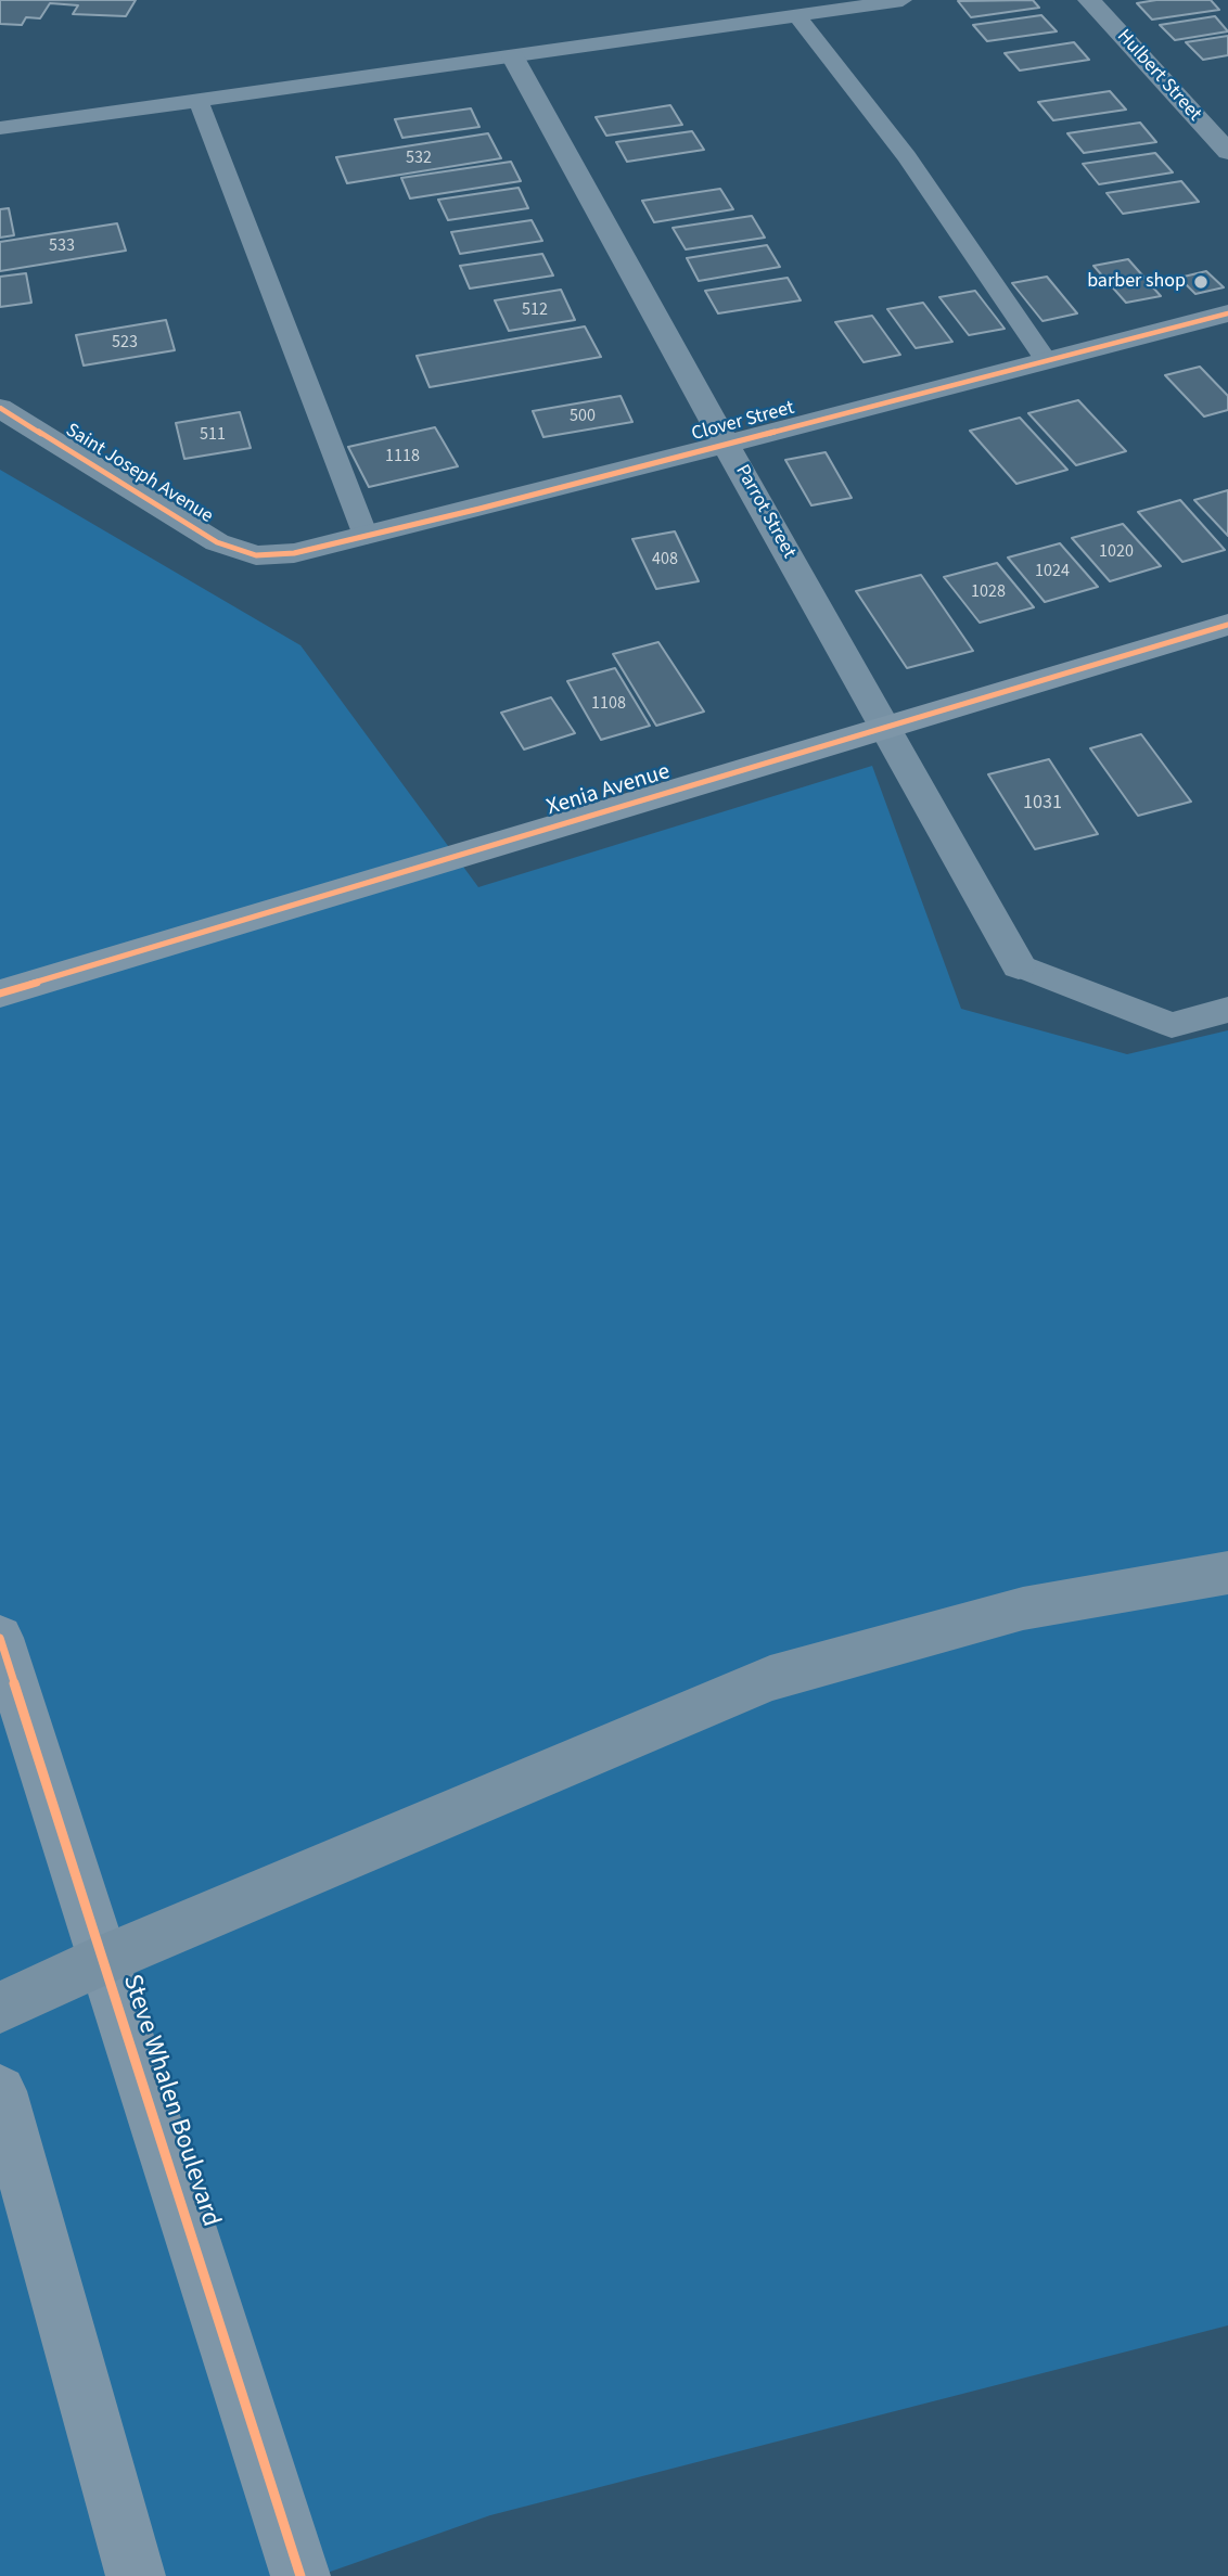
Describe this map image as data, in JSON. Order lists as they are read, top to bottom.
{
  "streets": {
    "street": [
      "Hulbert Street",
      "Clover Street",
      "Saint Joseph Avenue",
      "Parrot Street",
      "Xenia Avenue",
      "Steve Whalen Boulevard"
    ]
  },
  "crossings": [
    ["Clover Street", "Saint Joseph Avenue"],
    ["Clover Street", "Parrot Street"],
    ["Parrot Street", "Xenia Avenue"]
  ],
  "places": ["barber shop"],
  "house_numbers": [
    "532",
    "533",
    "512",
    "523",
    "500",
    "511",
    "1118",
    "1020",
    "408",
    "1024",
    "1028",
    "1108",
    "1031"
  ]
}
